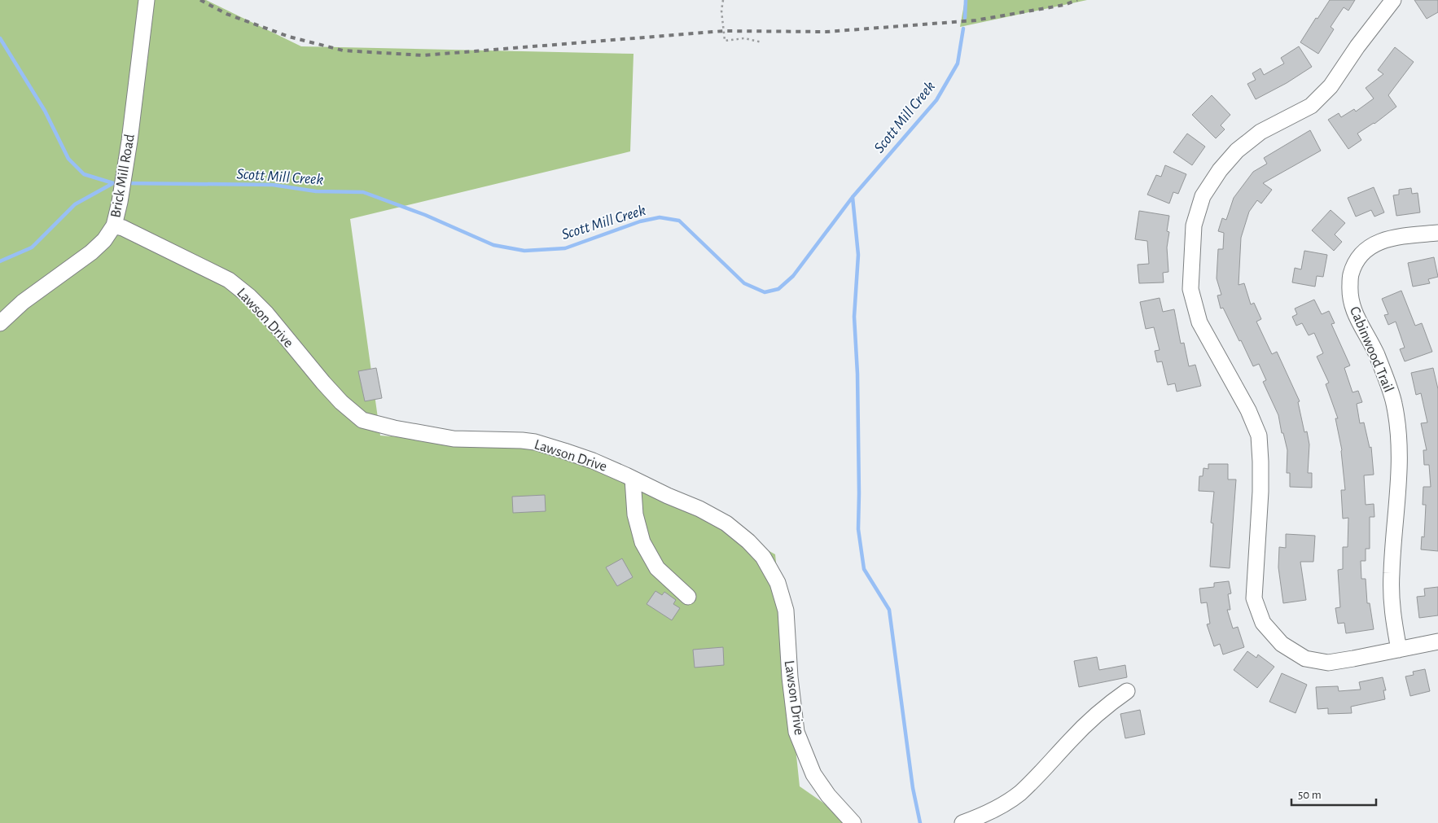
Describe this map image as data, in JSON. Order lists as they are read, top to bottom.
{
  "streets": {
    "street": ["Brick Mill Road", "Lawson Drive", "Cabinwood Trail"]
  },
  "crossings": [
    ["Brick Mill Road", "Lawson Drive"]
  ],
  "water": ["Scott Mill Creek"],
  "scale_bar": "50 m"
}
